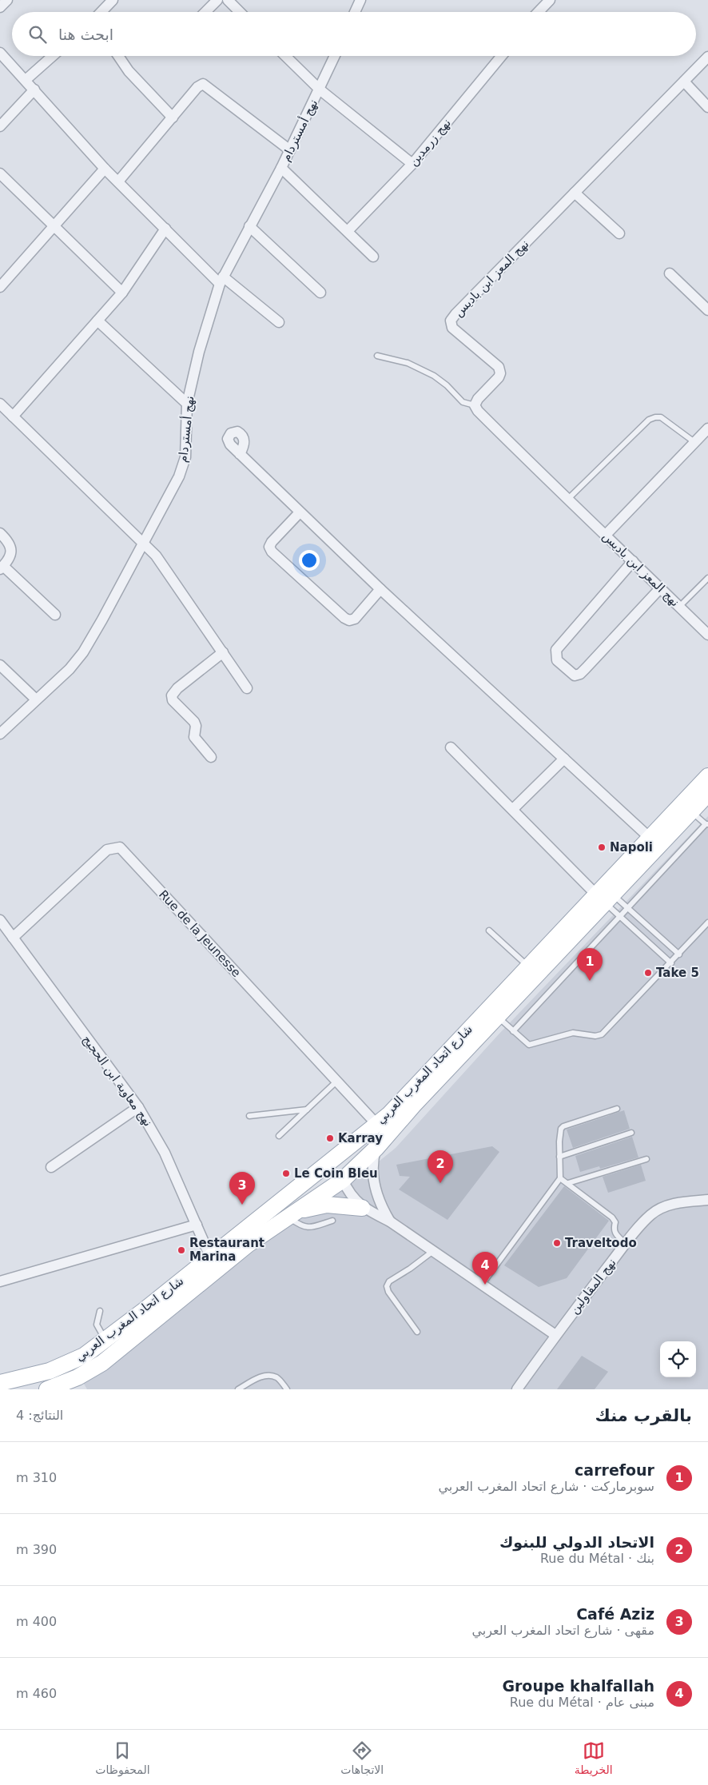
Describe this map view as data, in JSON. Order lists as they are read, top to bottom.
{
  "streets": {
    "main road": ["شارع اتحاد المغرب العربي"],
    "street": [
      "نهج أمستردام",
      "نهج زرمدين",
      "نهج المعز ابن باديس",
      "Rue de la Jeunesse",
      "نهج معاوية ابن الحجيج",
      "نهج المقاولين"
    ]
  },
  "crossings": [
    ["Rue de la Jeunesse", "شارع اتحاد المغرب العربي"],
    ["Rue de la Jeunesse", "نهج معاوية ابن الحجيج"],
    ["شارع اتحاد المغرب العربي", "نهج معاوية ابن الحجيج"]
  ],
  "places": [
    "Napoli",
    "Take 5",
    "Karray",
    "Le Coin Bleu",
    "Traveltodo",
    "Restaurant Marina"
  ],
  "page": {
    "search": "ابحث هنا",
    "pins": [
      "1",
      "2",
      "3",
      "4"
    ],
    "heading": ["بالقرب منك", "النتائج: 4"],
    "list": [
      {
        "mark": "1",
        "name": "carrefour",
        "note": "سوبرماركت · شارع اتحاد المغرب العربي",
        "value": "310 m"
      },
      {
        "mark": "2",
        "name": "الاتحاد الدولي للبنوك",
        "note": "بنك · Rue du Métal",
        "value": "390 m"
      },
      {
        "mark": "3",
        "name": "Café Aziz",
        "note": "مقهى · شارع اتحاد المغرب العربي",
        "value": "400 m"
      },
      {
        "mark": "4",
        "name": "Groupe khalfallah",
        "note": "مبنى عام · Rue du Métal",
        "value": "460 m"
      }
    ],
    "nav": ["الخريطة", "الاتجاهات", "المحفوظات"]
  }
}
